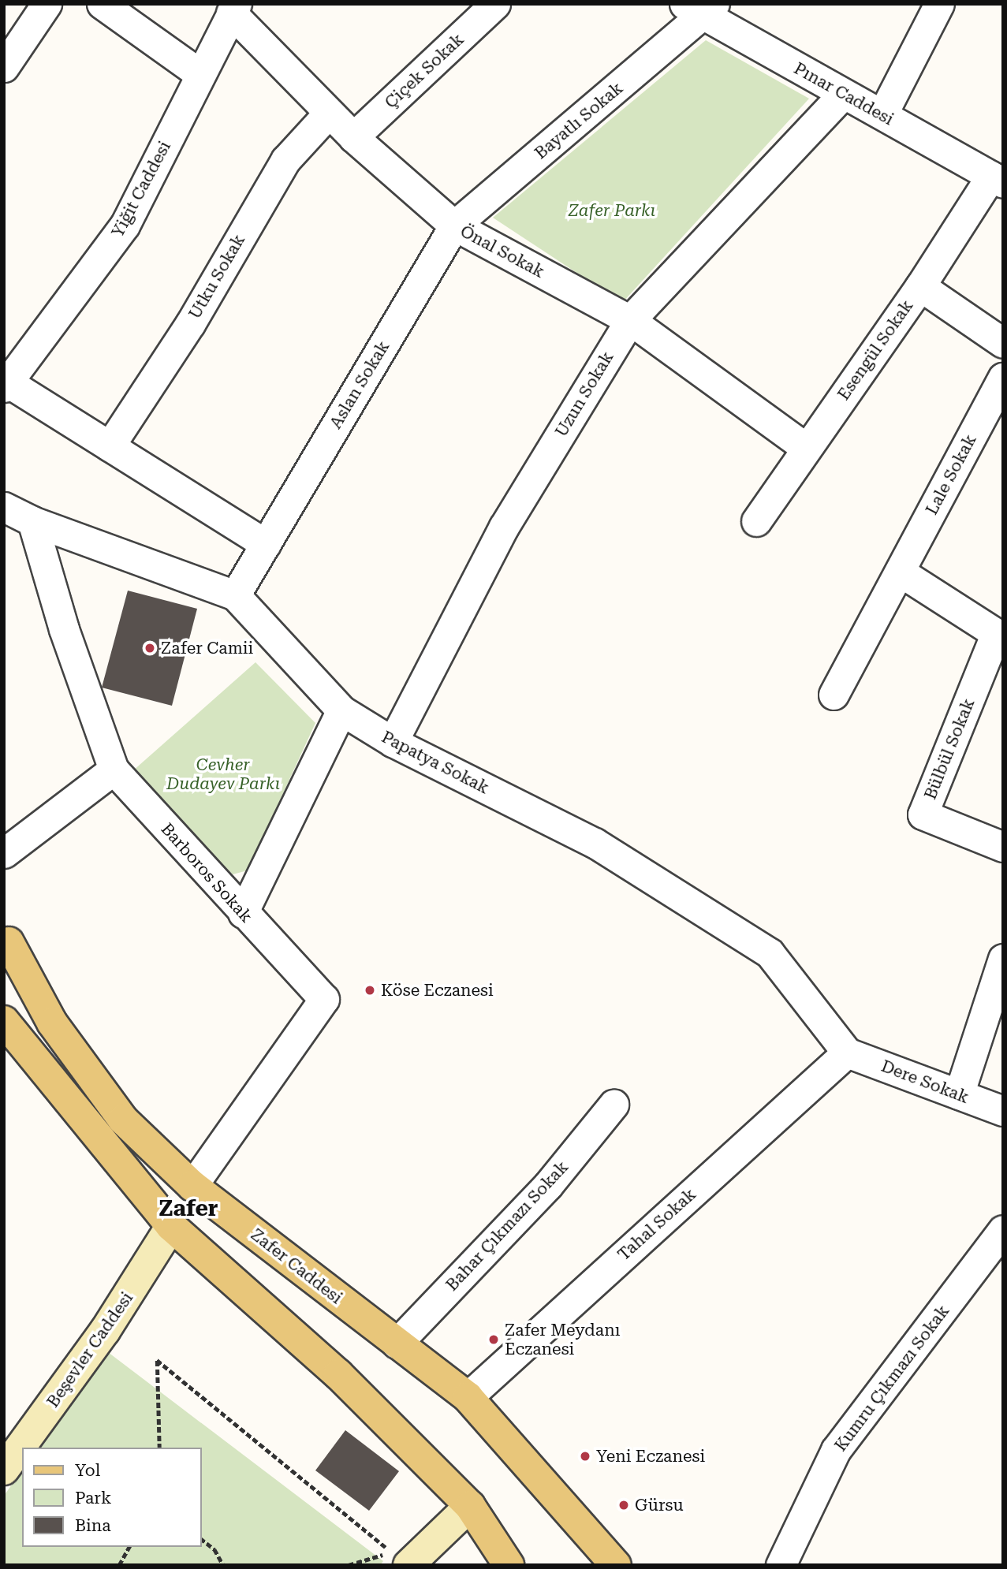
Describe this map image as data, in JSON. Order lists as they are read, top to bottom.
{
  "streets": {
    "main road": ["Zafer Caddesi"],
    "street": [
      "Çiçek Sokak",
      "Pınar Caddesi",
      "Bayatlı Sokak",
      "Yiğit Caddesi",
      "Önal Sokak",
      "Utku Sokak",
      "Esengül Sokak",
      "Aslan Sokak",
      "Uzun Sokak",
      "Lale Sokak",
      "Bülbül Sokak",
      "Papatya Sokak",
      "Barboros Sokak",
      "Dere Sokak",
      "Tahal Sokak",
      "Bahar Çıkmazı Sokak",
      "Beşevler Caddesi",
      "Kumru Çıkmazı Sokak"
    ]
  },
  "crossings": [
    ["Çiçek Sokak", "Önal Sokak"],
    ["Pınar Caddesi", "Bayatlı Sokak"],
    ["Pınar Caddesi", "Esengül Sokak"],
    ["Pınar Caddesi", "Uzun Sokak"],
    ["Bayatlı Sokak", "Önal Sokak"],
    ["Bayatlı Sokak", "Aslan Sokak"],
    ["Yiğit Caddesi", "Önal Sokak"],
    ["Önal Sokak", "Utku Sokak"],
    ["Önal Sokak", "Esengül Sokak"],
    ["Önal Sokak", "Aslan Sokak"],
    ["Önal Sokak", "Uzun Sokak"],
    ["Aslan Sokak", "Papatya Sokak"],
    ["Uzun Sokak", "Papatya Sokak"],
    ["Papatya Sokak", "Barboros Sokak"],
    ["Papatya Sokak", "Dere Sokak"],
    ["Papatya Sokak", "Tahal Sokak"],
    ["Barboros Sokak", "Zafer Caddesi"],
    ["Dere Sokak", "Tahal Sokak"],
    ["Tahal Sokak", "Zafer Caddesi"],
    ["Bahar Çıkmazı Sokak", "Zafer Caddesi"]
  ],
  "districts": ["Zafer"],
  "parks": ["Zafer Parkı", "Cevher Dudayev Parkı"],
  "places": [
    "Zafer Camii",
    "Köse Eczanesi",
    "Zafer Meydanı Eczanesi",
    "Yeni Eczanesi",
    "Gürsu"
  ],
  "legend": ["Yol", "Park", "Bina"]
}
